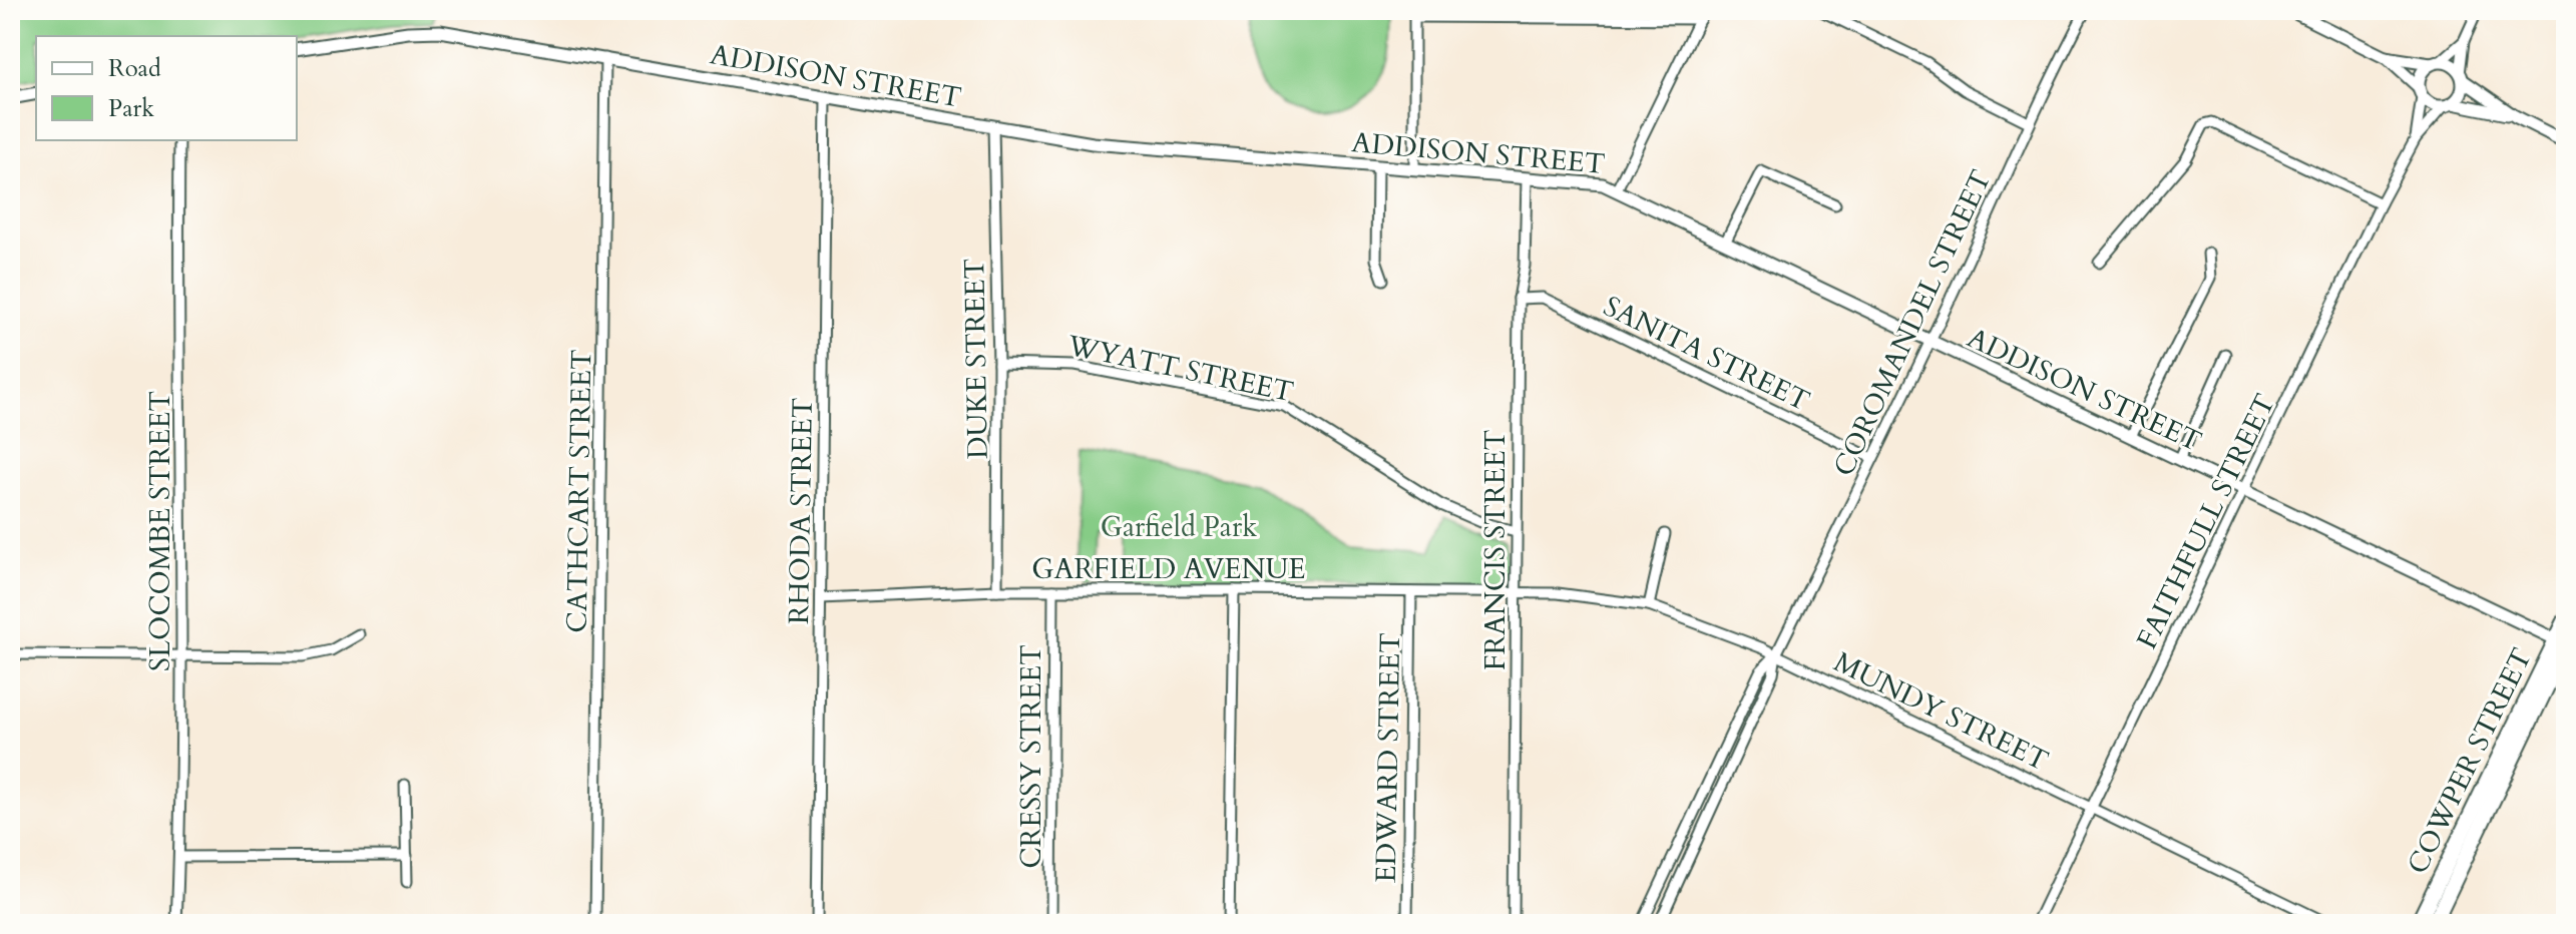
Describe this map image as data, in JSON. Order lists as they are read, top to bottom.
{
  "streets": {
    "main road": ["COWPER STREET"],
    "street": [
      "ADDISON STREET",
      "COROMANDEL STREET",
      "SANITA STREET",
      "DUKE STREET",
      "WYATT STREET",
      "CATHCART STREET",
      "RHODA STREET",
      "FAITHFULL STREET",
      "SLOCOMBE STREET",
      "FRANCIS STREET",
      "GARFIELD AVENUE",
      "MUNDY STREET",
      "CRESSY STREET",
      "EDWARD STREET"
    ]
  },
  "crossings": [
    ["ADDISON STREET", "COROMANDEL STREET"],
    ["ADDISON STREET", "DUKE STREET"],
    ["ADDISON STREET", "CATHCART STREET"],
    ["ADDISON STREET", "RHODA STREET"],
    ["ADDISON STREET", "FAITHFULL STREET"],
    ["ADDISON STREET", "FRANCIS STREET"],
    ["ADDISON STREET", "COWPER STREET"],
    ["COROMANDEL STREET", "SANITA STREET"],
    ["COROMANDEL STREET", "MUNDY STREET"],
    ["SANITA STREET", "FRANCIS STREET"],
    ["DUKE STREET", "WYATT STREET"],
    ["DUKE STREET", "GARFIELD AVENUE"],
    ["WYATT STREET", "FRANCIS STREET"],
    ["RHODA STREET", "GARFIELD AVENUE"],
    ["FAITHFULL STREET", "MUNDY STREET"],
    ["FRANCIS STREET", "GARFIELD AVENUE"],
    ["FRANCIS STREET", "MUNDY STREET"],
    ["GARFIELD AVENUE", "MUNDY STREET"],
    ["GARFIELD AVENUE", "CRESSY STREET"],
    ["GARFIELD AVENUE", "EDWARD STREET"]
  ],
  "parks": ["Garfield Park"],
  "legend": ["Road", "Park"]
}
